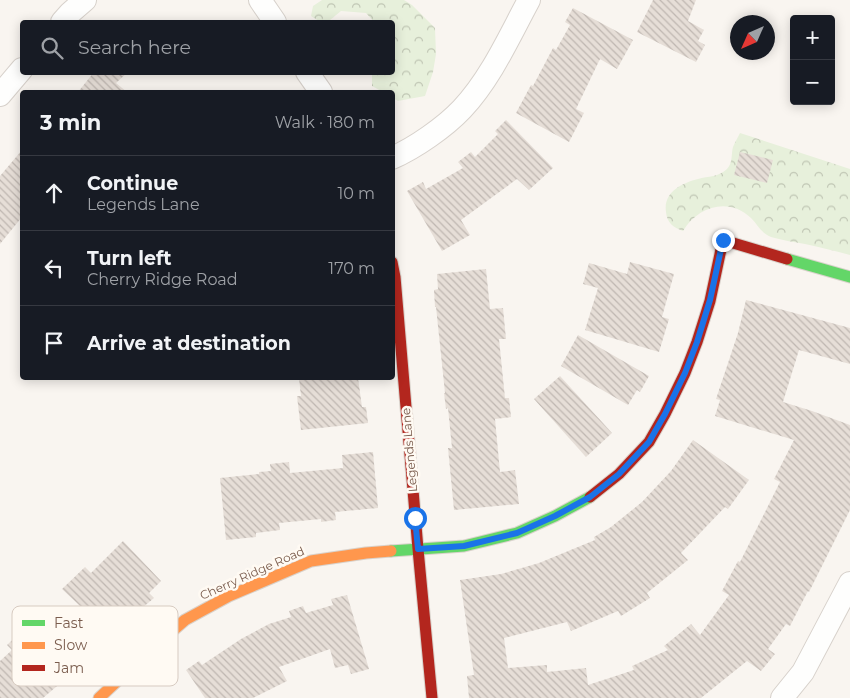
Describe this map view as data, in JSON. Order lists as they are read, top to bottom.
{
  "streets": {
    "street": ["Legends Lane", "Cherry Ridge Road"]
  },
  "crossings": [
    ["Legends Lane", "Cherry Ridge Road"]
  ],
  "legend": ["Fast", "Slow", "Jam"],
  "north": "bottom left",
  "page": {
    "map_buttons": ["+", "−"],
    "search": "Search here",
    "heading": ["3 min", "Walk · 180 m"],
    "list": [
      ["Continue", "Legends Lane", "10 m"],
      ["Turn left", "Cherry Ridge Road", "170 m"],
      "Arrive at destination"
    ]
  }
}
